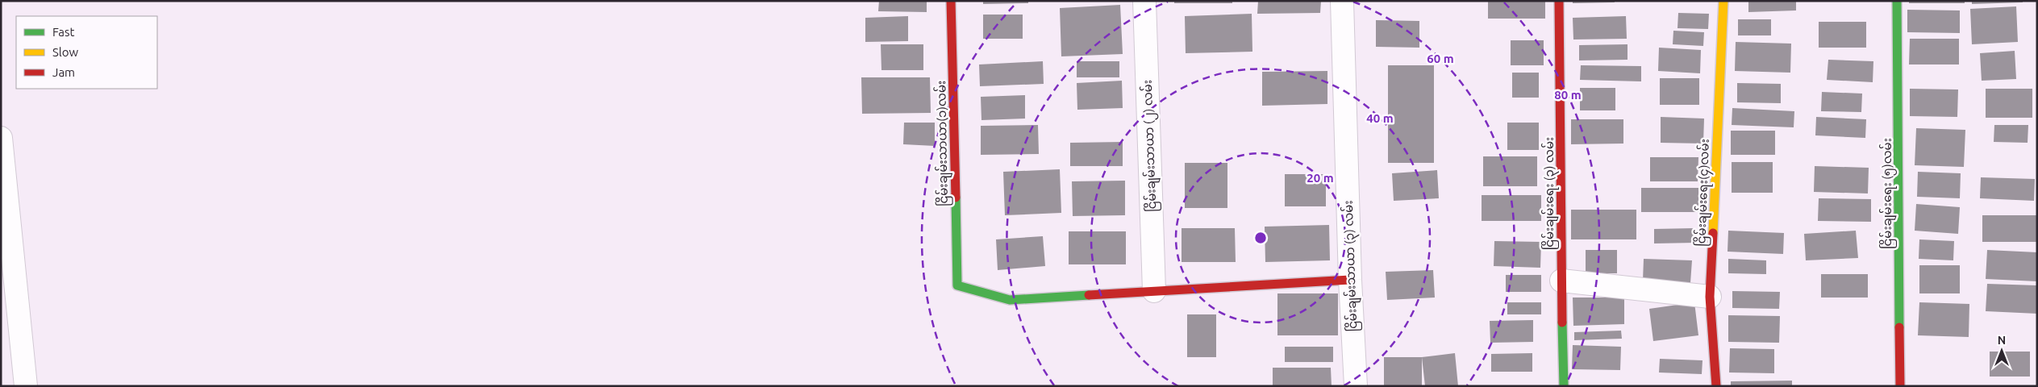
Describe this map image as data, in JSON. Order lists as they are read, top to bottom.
{
  "streets": {
    "street": [
      "ငြိမ်းချမ်းသာယာ(၁)လမ်း",
      "ငြိမ်းချမ်းသာယာ (၂) လမ်း",
      "ငြိမ်းချမ်းရေး(၄)လမ်း",
      "ငြိမ်းချမ်းရေး (၃) လမ်း",
      "ငြိမ်းချမ်းရေး (၅)လမ်း",
      "ငြိမ်းချမ်းသာယာ (၃) လမ်း"
    ]
  },
  "crossings": [
    ["ငြိမ်းချမ်းသာယာ(၁)လမ်း", "ငြိမ်းချမ်းသာယာ (၂) လမ်း"]
  ],
  "legend": ["Fast", "Slow", "Jam"],
  "north": "top",
  "rings": [
    "60 m",
    "80 m",
    "40 m",
    "20 m"
  ]
}
